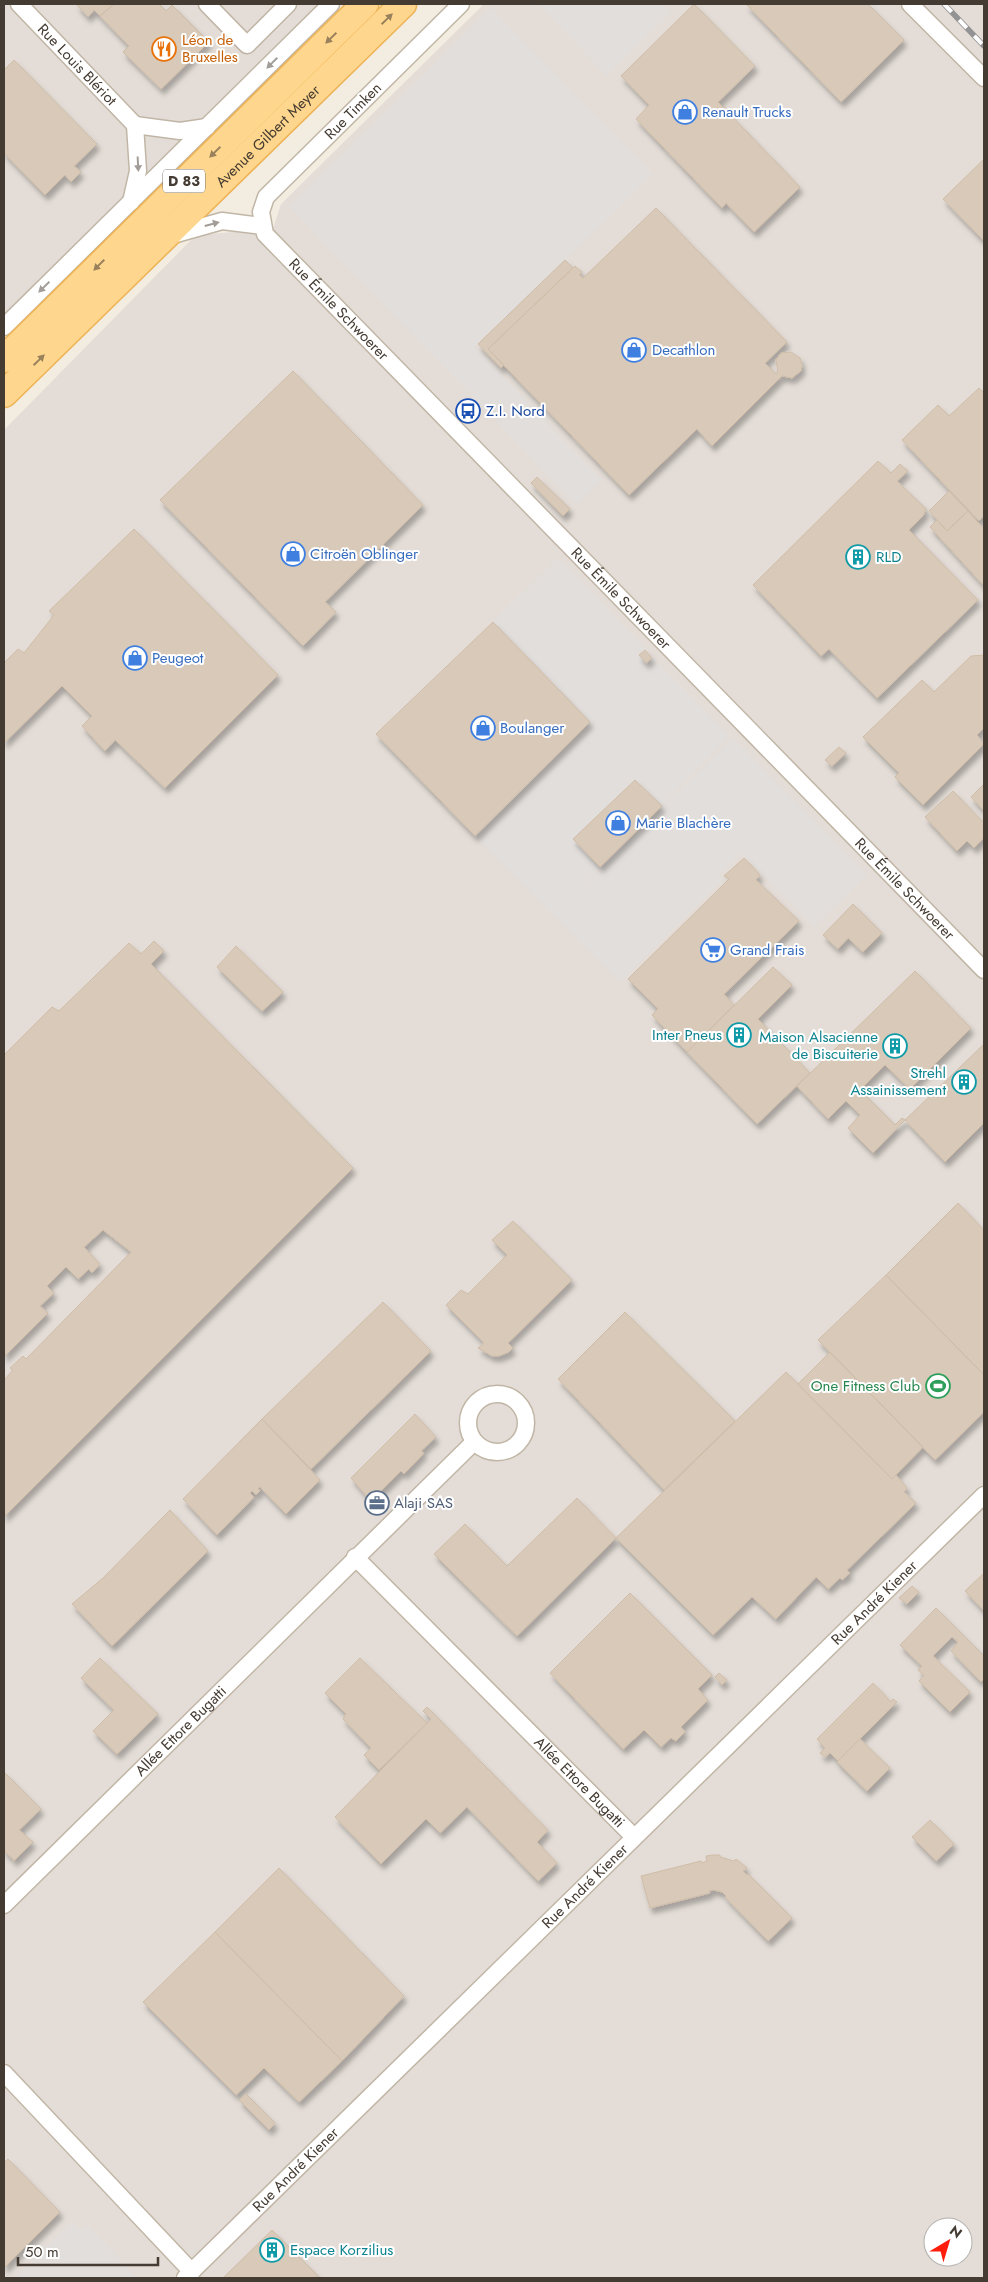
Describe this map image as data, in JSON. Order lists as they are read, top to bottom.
{
  "streets": {
    "main road": ["Avenue Gilbert Meyer", "D 83"],
    "street": [
      "Rue Louis Blériot",
      "Rue Timken",
      "Rue Émile Schwoerer",
      "Rue André Kiener",
      "Allée Ettore Bugatti"
    ]
  },
  "crossings": [
    ["Rue Timken", "Rue Émile Schwoerer"],
    ["Rue André Kiener", "Allée Ettore Bugatti"]
  ],
  "places": {
    "restaurant": ["Léon de Bruxelles"],
    "shop": [
      "Renault Trucks",
      "Decathlon",
      "Citroën Oblinger",
      "Peugeot",
      "Boulanger",
      "Marie Blachère"
    ],
    "bus stop": ["Z.I. Nord"],
    "building": [
      "RLD",
      "Inter Pneus",
      "Maison Alsacienne de Biscuiterie",
      "Strehl Assainissement",
      "Espace Korzilius"
    ],
    "supermarket": ["Grand Frais"],
    "sports": ["One Fitness Club"],
    "office": ["Alaji SAS"]
  },
  "scale_bar": "50 m",
  "north": "top right"
}
